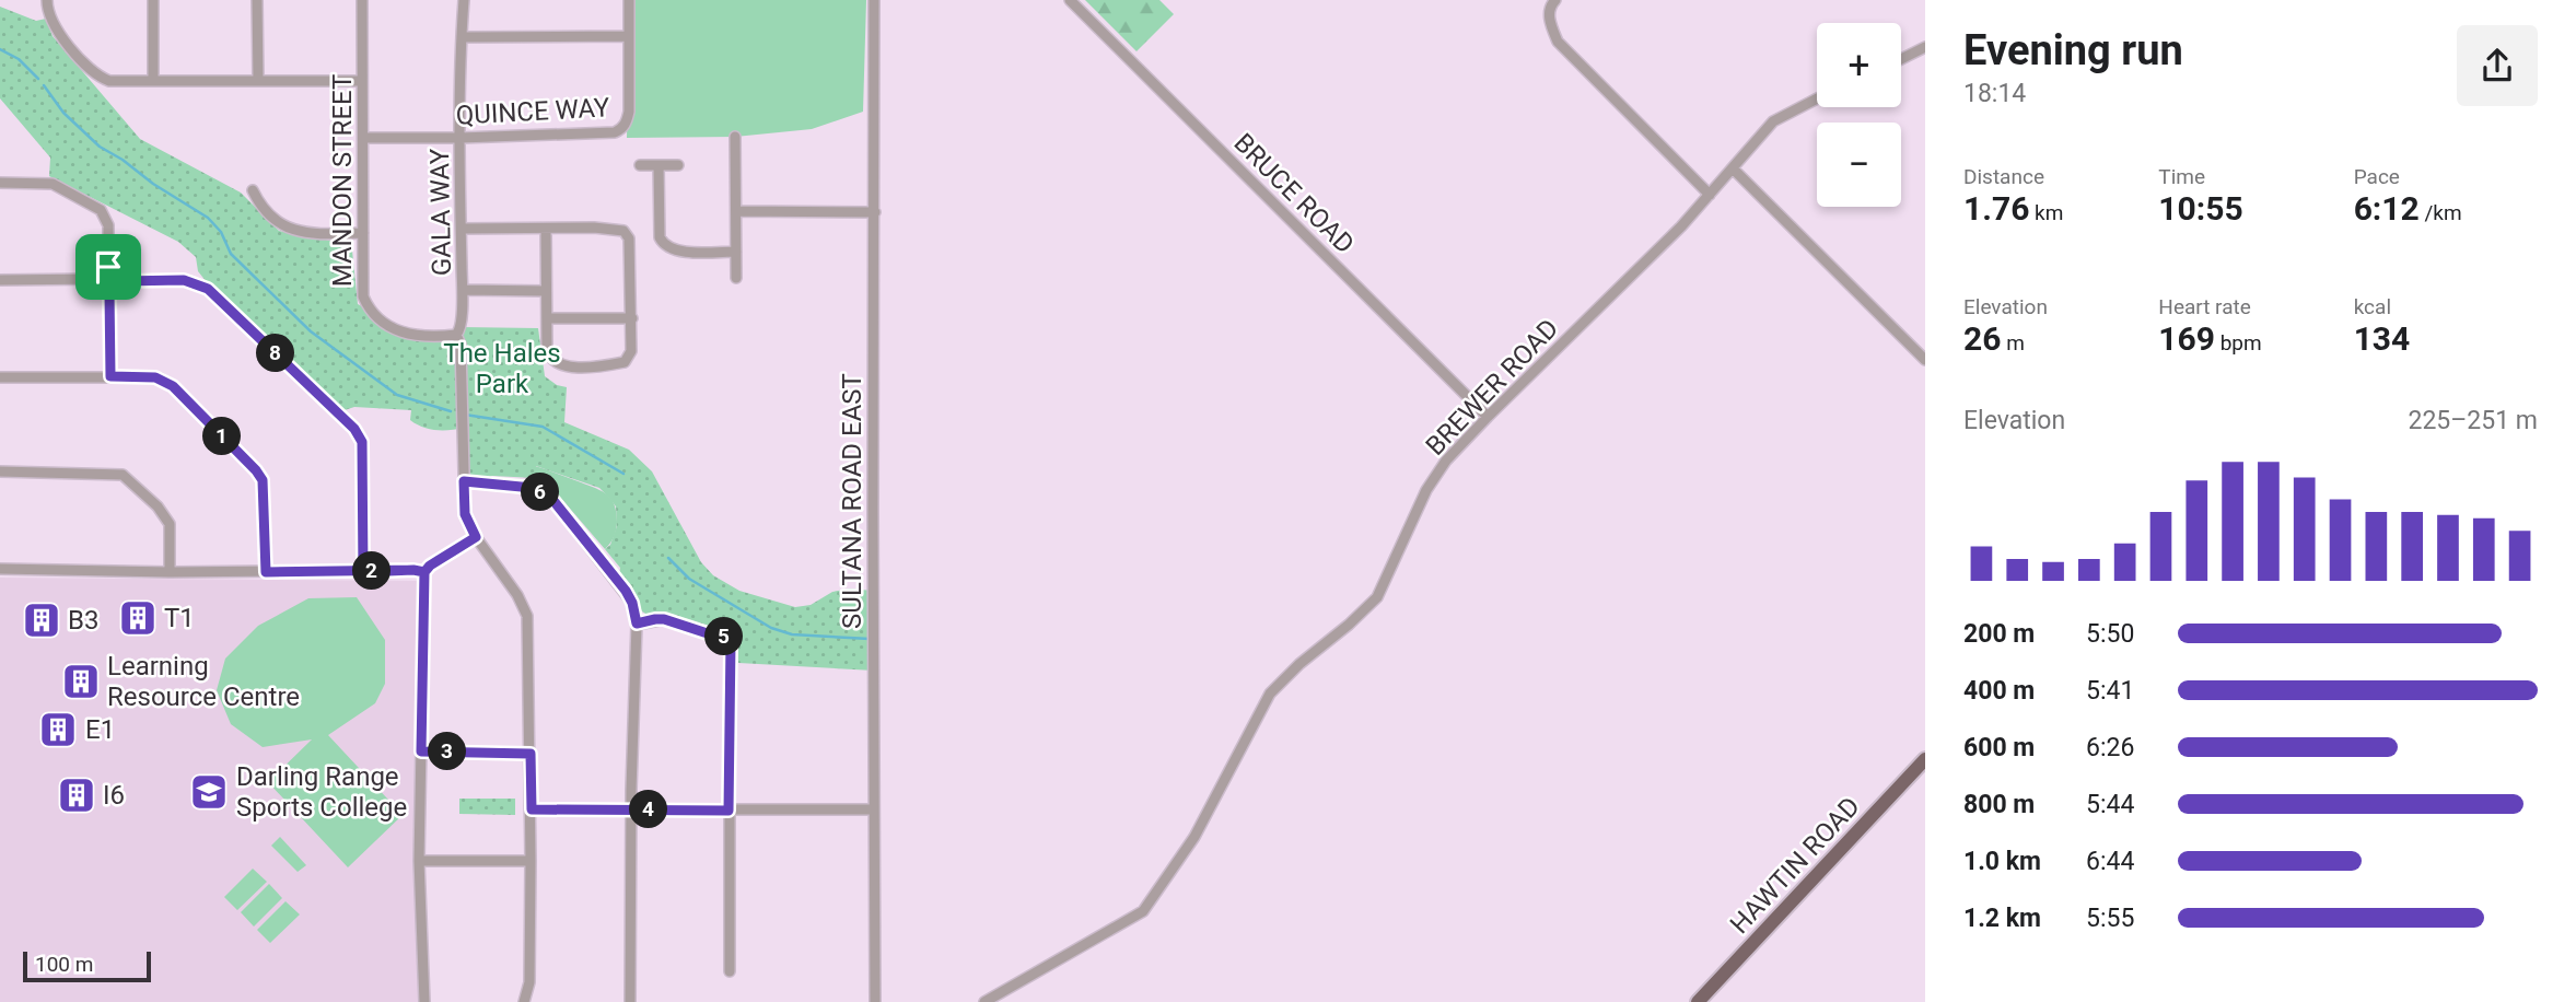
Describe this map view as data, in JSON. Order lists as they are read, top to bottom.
{
  "streets": {
    "main road": ["HAWTIN ROAD"],
    "street": [
      "QUINCE WAY",
      "MANDON STREET",
      "BRUCE ROAD",
      "GALA WAY",
      "BREWER ROAD",
      "SULTANA ROAD EAST"
    ]
  },
  "crossings": [
    ["QUINCE WAY", "MANDON STREET"],
    ["QUINCE WAY", "GALA WAY"],
    ["MANDON STREET", "GALA WAY"],
    ["BRUCE ROAD", "BREWER ROAD"]
  ],
  "parks": ["The Hales Park"],
  "places": {
    "building": [
      "T1",
      "B3",
      "Learning Resource Centre",
      "E1",
      "I6"
    ],
    "school or university": ["Darling Range Sports College"]
  },
  "scale_bar": "100 m",
  "page": {
    "heading": ["Evening run", "18:14"],
    "map_buttons": ["+", "−"],
    "stats": [
      ["Distance", "1.76 km"],
      ["Time", "10:55"],
      ["Pace", "6:12 /km"],
      ["Elevation", "26 m"],
      ["Heart rate", "169 bpm"],
      ["kcal", "134"]
    ],
    "pins": [
      "8",
      "1",
      "6",
      "2",
      "5",
      "3",
      "4"
    ],
    "chart": ["Elevation", "225–251 m"],
    "list": [
      {
        "name": "200 m",
        "note": "5:50"
      },
      {
        "name": "400 m",
        "note": "5:41"
      },
      {
        "name": "600 m",
        "note": "6:26"
      },
      {
        "name": "800 m",
        "note": "5:44"
      },
      {
        "name": "1.0 km",
        "note": "6:44"
      },
      {
        "name": "1.2 km",
        "note": "5:55"
      }
    ],
    "scale": "100 m"
  }
}
